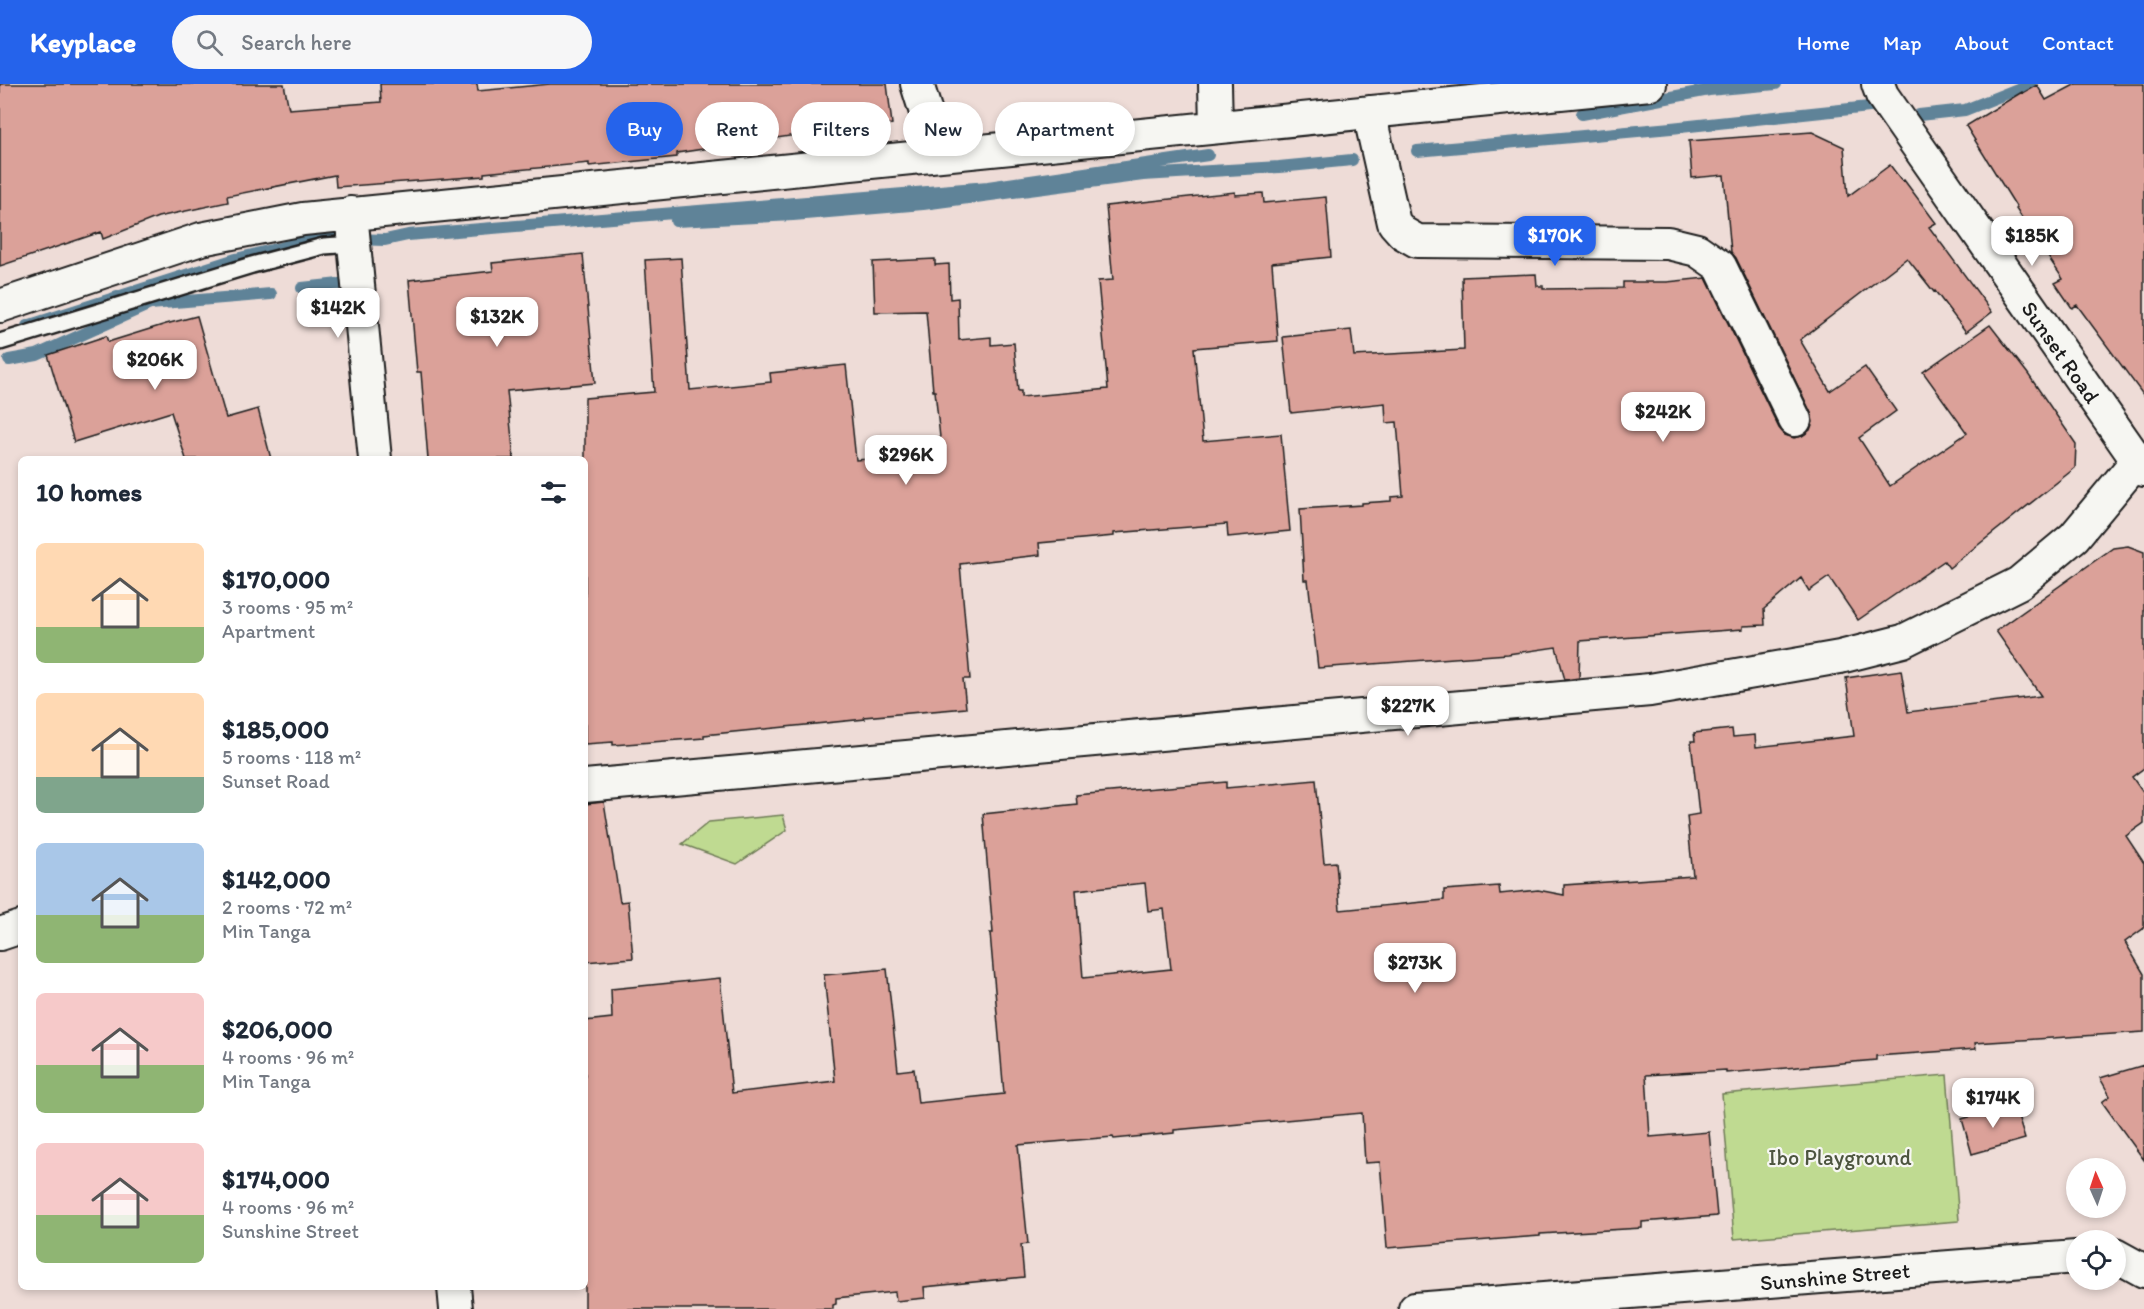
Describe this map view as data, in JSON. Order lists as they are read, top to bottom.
{
  "streets": {
    "street": ["Sunset Road", "Sunshine Street"]
  },
  "parks": ["Ibo Playground"],
  "north": "top",
  "page": {
    "header": "Keyplace",
    "search": "Search here",
    "nav": [
      "Home",
      "Map",
      "About",
      "Contact"
    ],
    "chip": [
      "Buy",
      "Rent",
      "Filters",
      "New",
      "Apartment"
    ],
    "price": [
      "$170K",
      "$185K",
      "$142K",
      "$132K",
      "$206K",
      "$242K",
      "$296K",
      "$227K",
      "$273K",
      "$174K"
    ],
    "heading": "10 homes",
    "list": [
      {
        "name": "$170,000",
        "note": "3 rooms · 95 m² · Apartment"
      },
      {
        "name": "$185,000",
        "note": "5 rooms · 118 m² · Sunset Road"
      },
      {
        "name": "$142,000",
        "note": "2 rooms · 72 m² · Min Tanga"
      },
      {
        "name": "$206,000",
        "note": "4 rooms · 96 m² · Min Tanga"
      },
      {
        "name": "$174,000",
        "note": "4 rooms · 96 m² · Sunshine Street"
      }
    ]
  }
}
